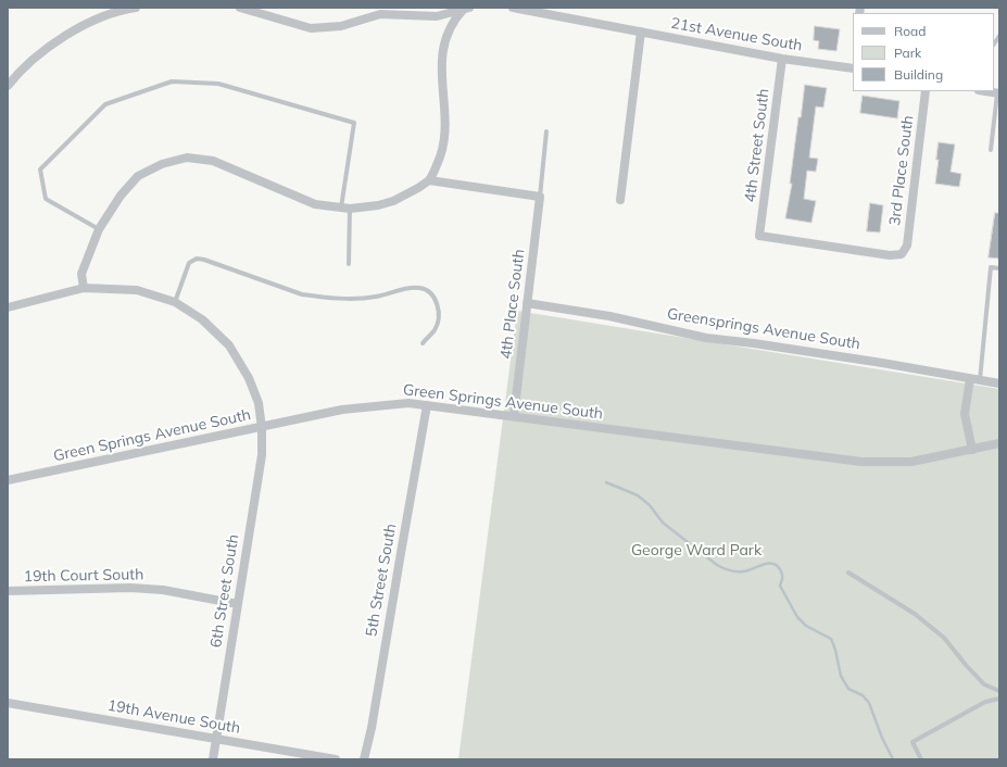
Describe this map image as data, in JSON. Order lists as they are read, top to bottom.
{
  "streets": {
    "street": [
      "21st Avenue South",
      "4th Street South",
      "3rd Place South",
      "4th Place South",
      "Greensprings Avenue South",
      "Green Springs Avenue South",
      "19th Court South",
      "5th Street South",
      "6th Street South",
      "19th Avenue South"
    ]
  },
  "crossings": [
    ["21st Avenue South", "4th Street South"],
    ["4th Street South", "3rd Place South"],
    ["4th Place South", "Greensprings Avenue South"],
    ["4th Place South", "Green Springs Avenue South"],
    ["Green Springs Avenue South", "5th Street South"],
    ["Green Springs Avenue South", "6th Street South"],
    ["19th Court South", "6th Street South"],
    ["6th Street South", "19th Avenue South"]
  ],
  "parks": ["George Ward Park"],
  "legend": ["Road", "Park", "Building"]
}
